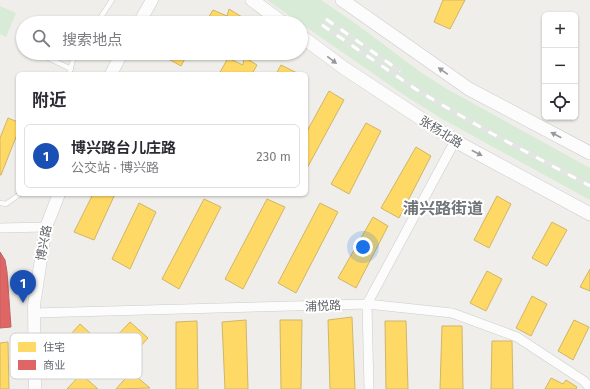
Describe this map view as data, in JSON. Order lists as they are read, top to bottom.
{
  "streets": {
    "main road": ["张杨北路"],
    "street": ["博兴路", "浦悦路"]
  },
  "crossings": [
    ["博兴路", "浦悦路"]
  ],
  "districts": ["浦兴路街道"],
  "legend": ["住宅", "商业"],
  "page": {
    "map_buttons": ["+", "−"],
    "search": "搜索地点",
    "heading": "附近",
    "list": [
      {
        "mark": "1",
        "name": "博兴路台儿庄路",
        "note": "公交站 · 博兴路",
        "value": "230 m"
      }
    ],
    "pins": "1"
  }
}
